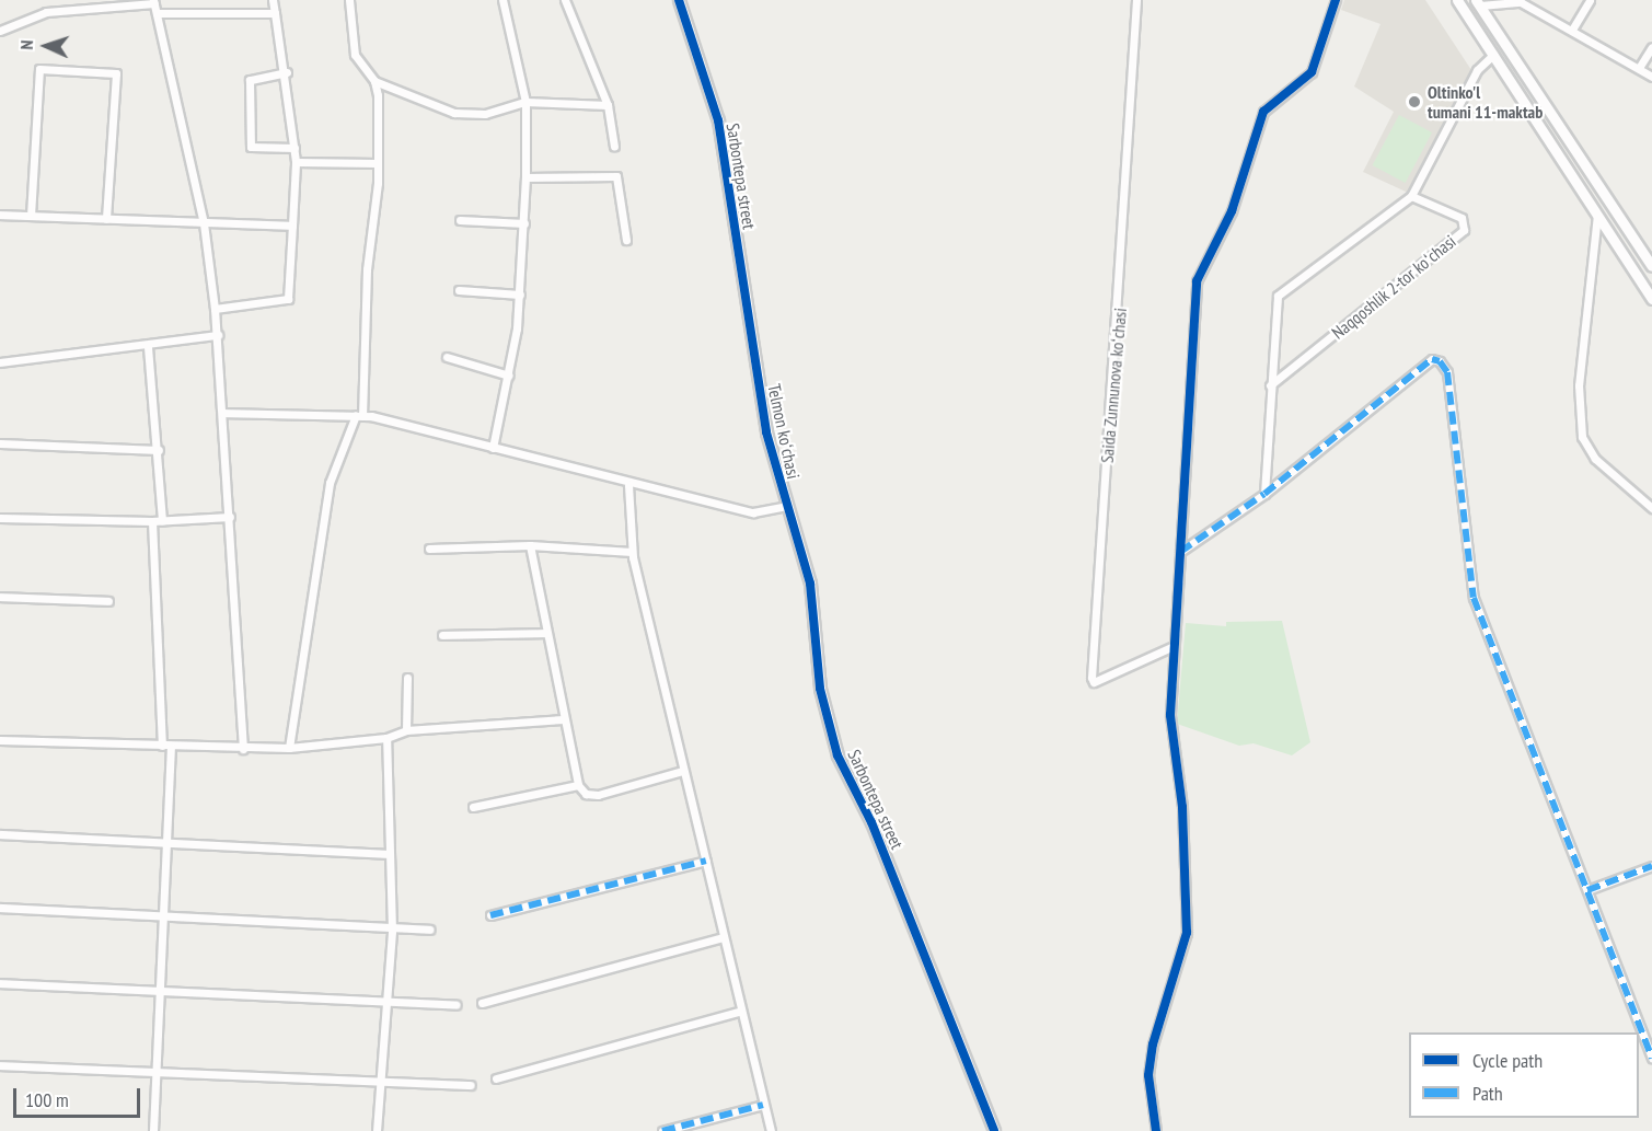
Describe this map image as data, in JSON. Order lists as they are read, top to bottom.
{
  "streets": {
    "street": [
      "Sarbontepa street",
      "Naqqoshlik 2-tor koʻchasi",
      "Saida Zunnunova koʻchasi",
      "Telmon koʻchasi"
    ]
  },
  "crossings": [
    ["Sarbontepa street", "Telmon koʻchasi"]
  ],
  "places": ["Oltinko'l tumani 11-maktab"],
  "legend": ["Cycle path", "Path"],
  "scale_bar": "100 m",
  "north": "left"
}
